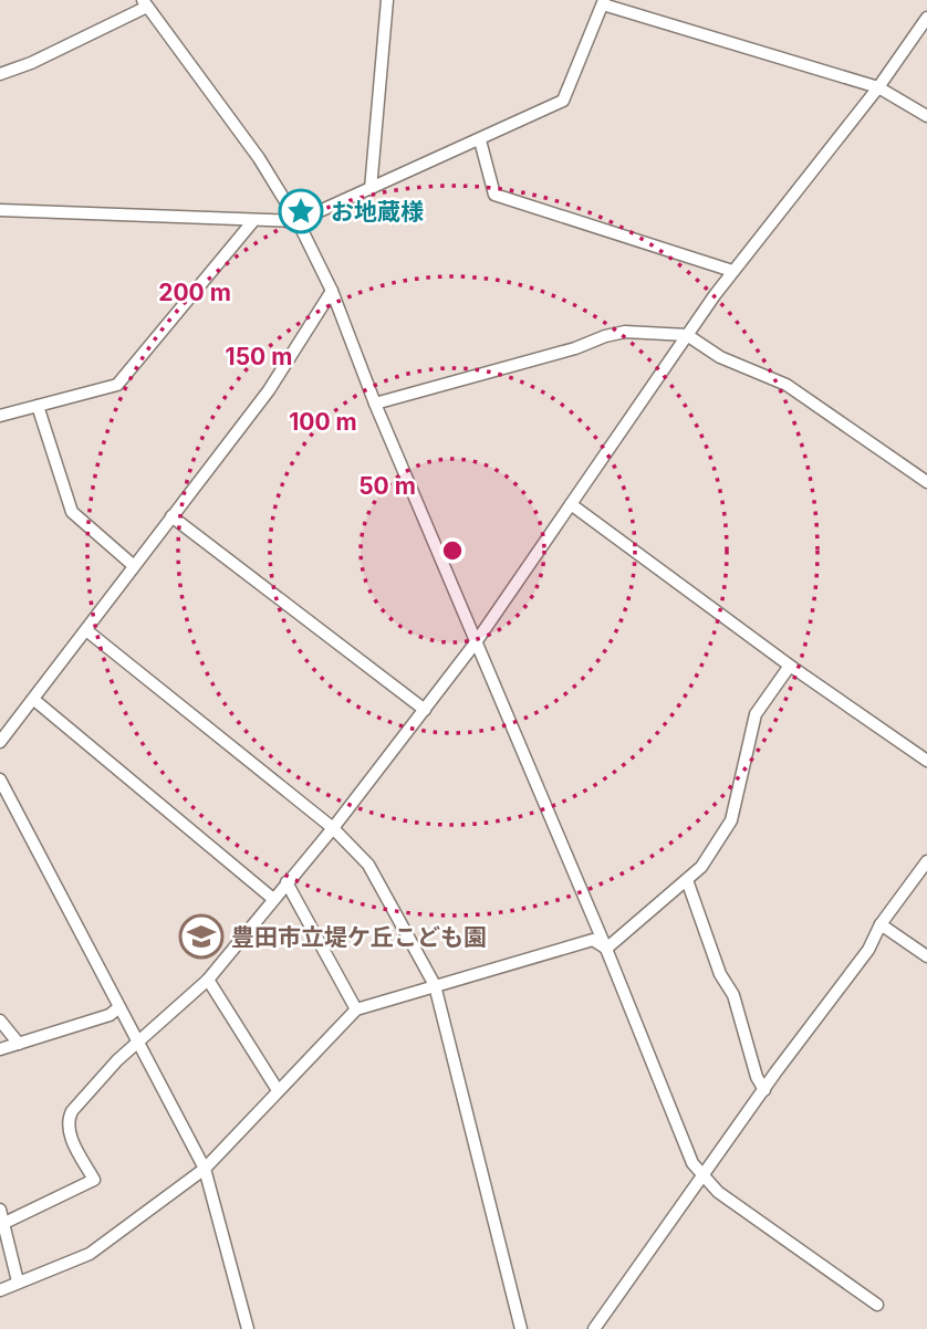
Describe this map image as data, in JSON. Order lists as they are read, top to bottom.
{
  "places": {
    "place": ["お地蔵様"],
    "school or university": ["豊田市立堤ケ丘こども園"]
  },
  "rings": [
    "200 m",
    "150 m",
    "100 m",
    "50 m"
  ]
}
